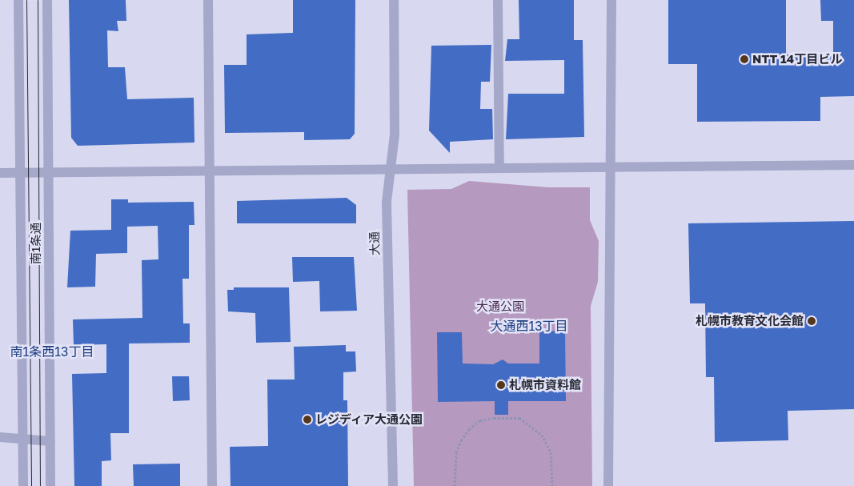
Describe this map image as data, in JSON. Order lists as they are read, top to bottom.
{
  "streets": {
    "street": ["南1条通", "大通"]
  },
  "districts": ["大通西13丁目", "南1条西13丁目"],
  "parks": ["大通公園"],
  "places": [
    "NTT 14丁目ビル",
    "札幌市教育文化会館",
    "札幌市資料館",
    "レジディア大通公園"
  ]
}
